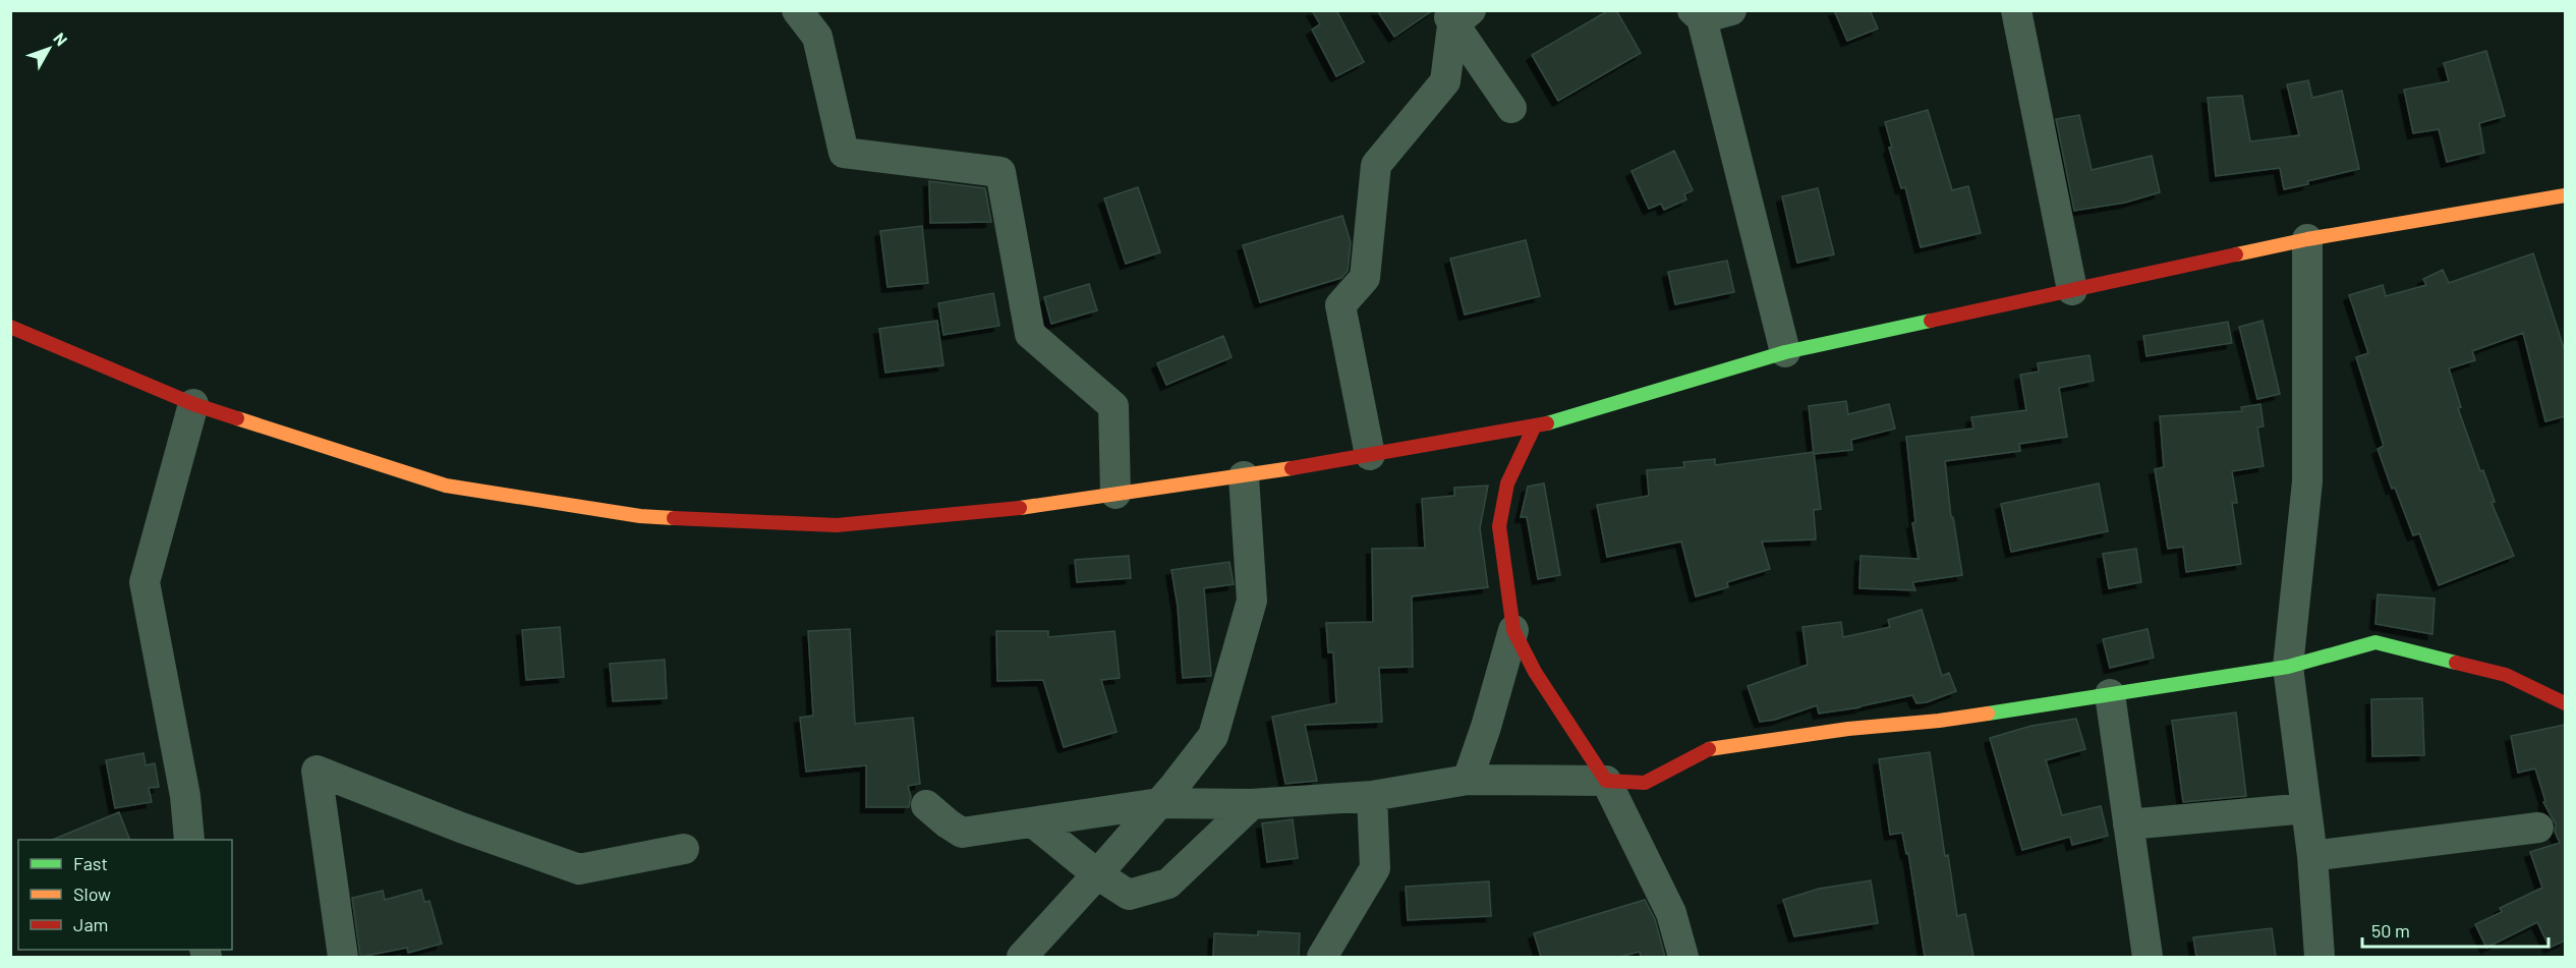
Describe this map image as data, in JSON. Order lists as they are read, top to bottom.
{
  "legend": ["Fast", "Slow", "Jam"],
  "scale_bar": "50 m",
  "north": "top right"
}
